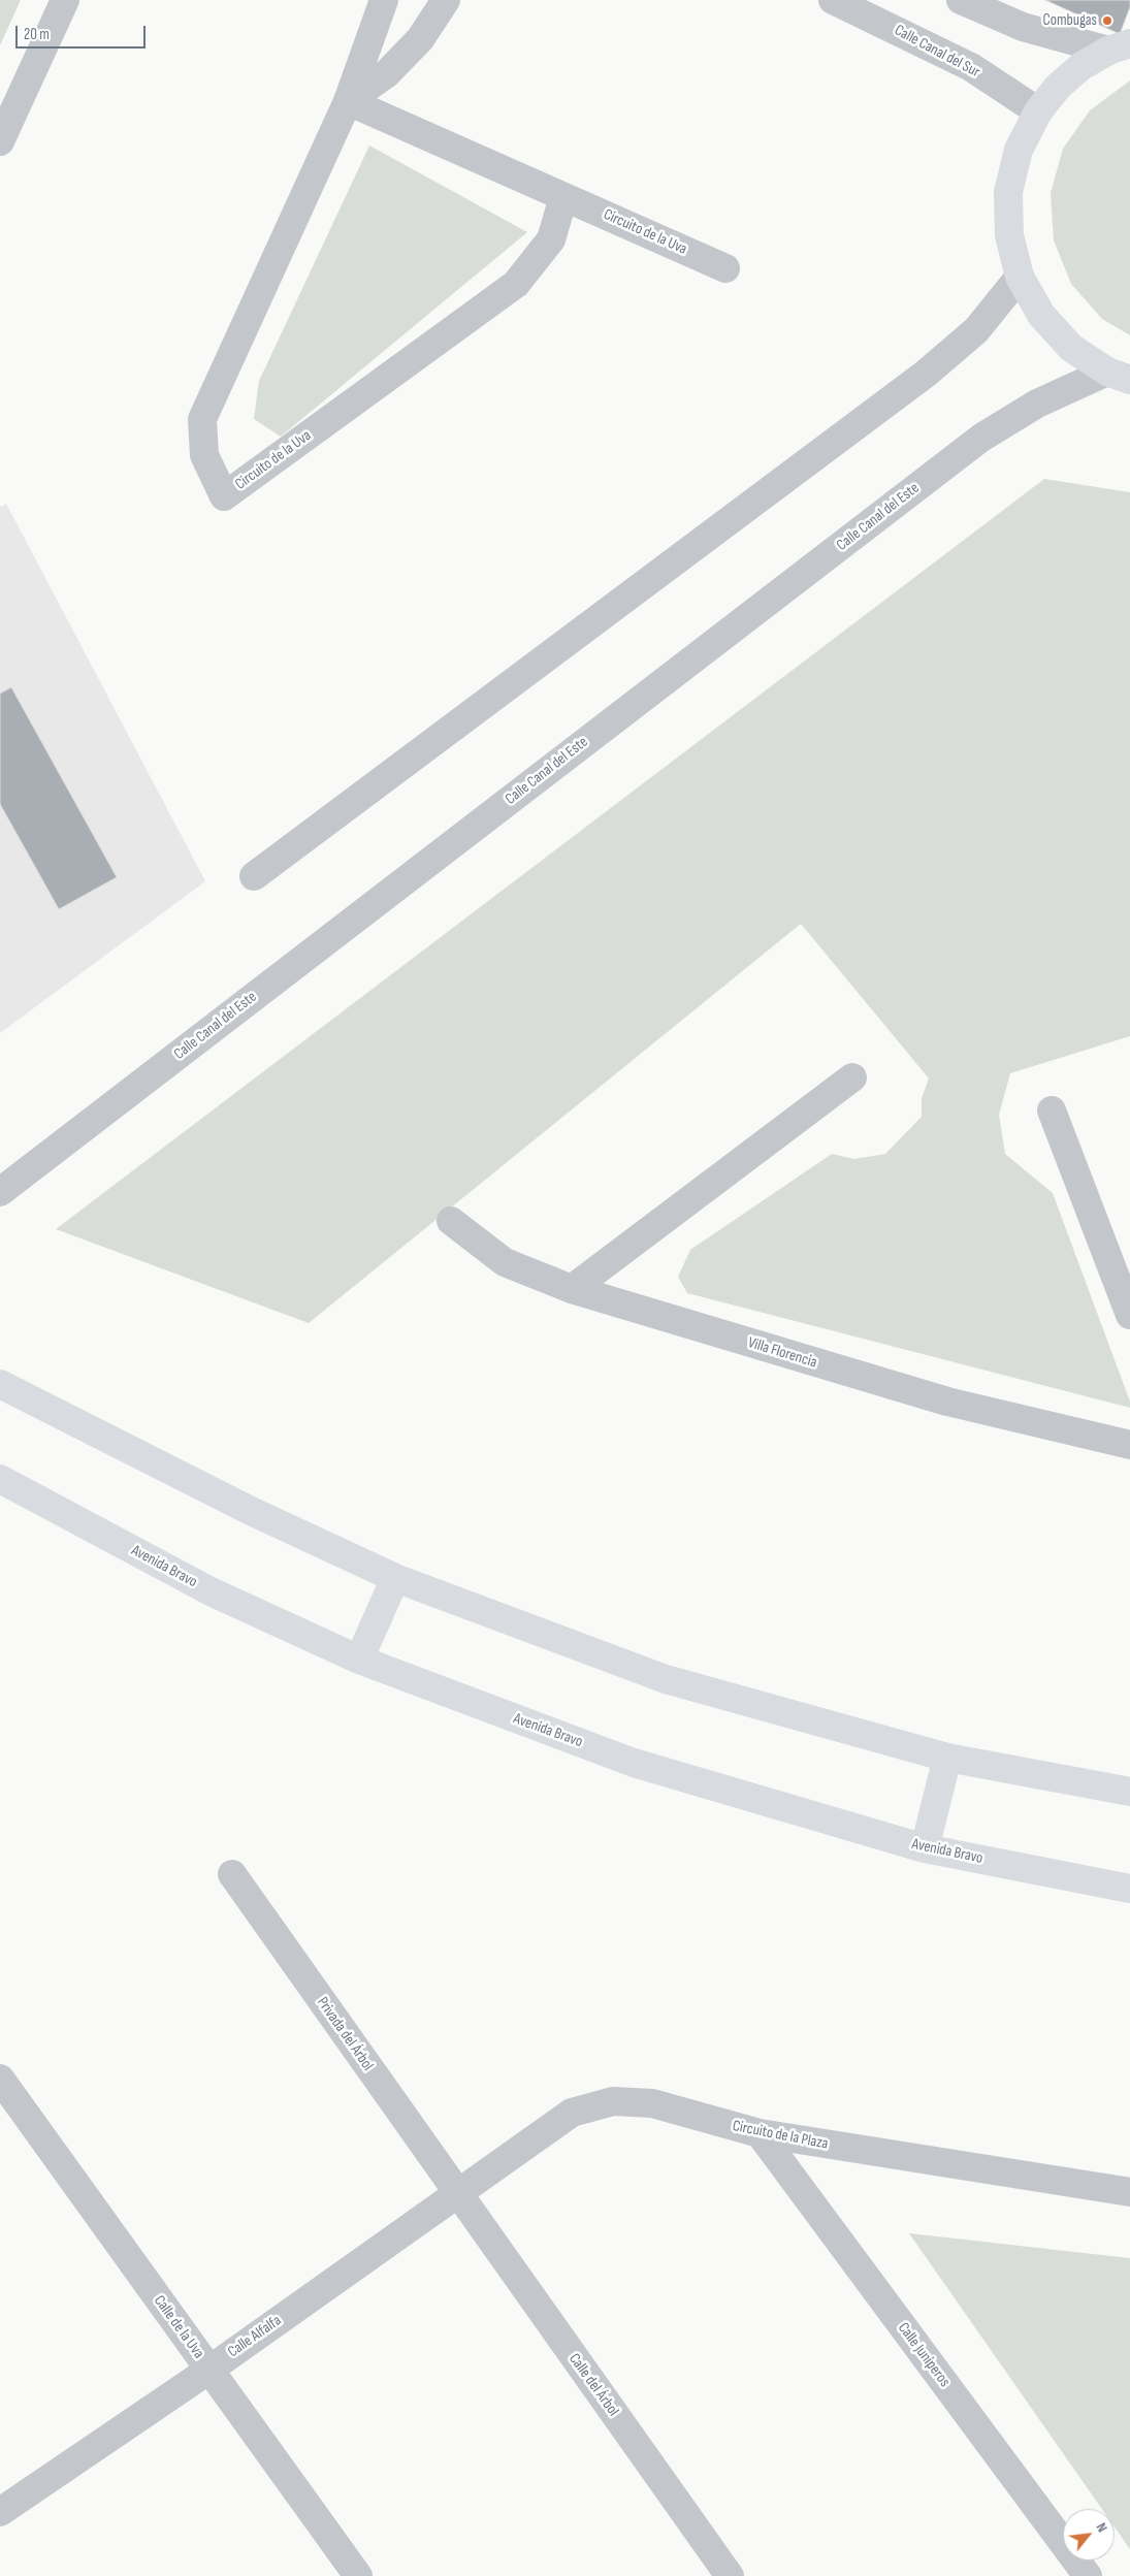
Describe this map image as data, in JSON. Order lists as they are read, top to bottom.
{
  "streets": {
    "main road": ["Avenida Bravo"],
    "street": [
      "Calle Canal del Sur",
      "Circuito de la Uva",
      "Calle Canal del Este",
      "Villa Florencia",
      "Privada del Árbol",
      "Circuito de la Plaza",
      "Calle de la Uva",
      "Calle Alfalfa",
      "Calle Juníperos",
      "Calle del Árbol"
    ]
  },
  "crossings": [
    ["Privada del Árbol", "Circuito de la Plaza"],
    ["Privada del Árbol", "Calle Alfalfa"],
    ["Privada del Árbol", "Calle del Árbol"],
    ["Circuito de la Plaza", "Calle Alfalfa"],
    ["Circuito de la Plaza", "Calle Juníperos"],
    ["Circuito de la Plaza", "Calle del Árbol"],
    ["Calle de la Uva", "Calle Alfalfa"],
    ["Calle Alfalfa", "Calle del Árbol"]
  ],
  "places": ["Combugas"],
  "scale_bar": "20 m",
  "north": "top right"
}
